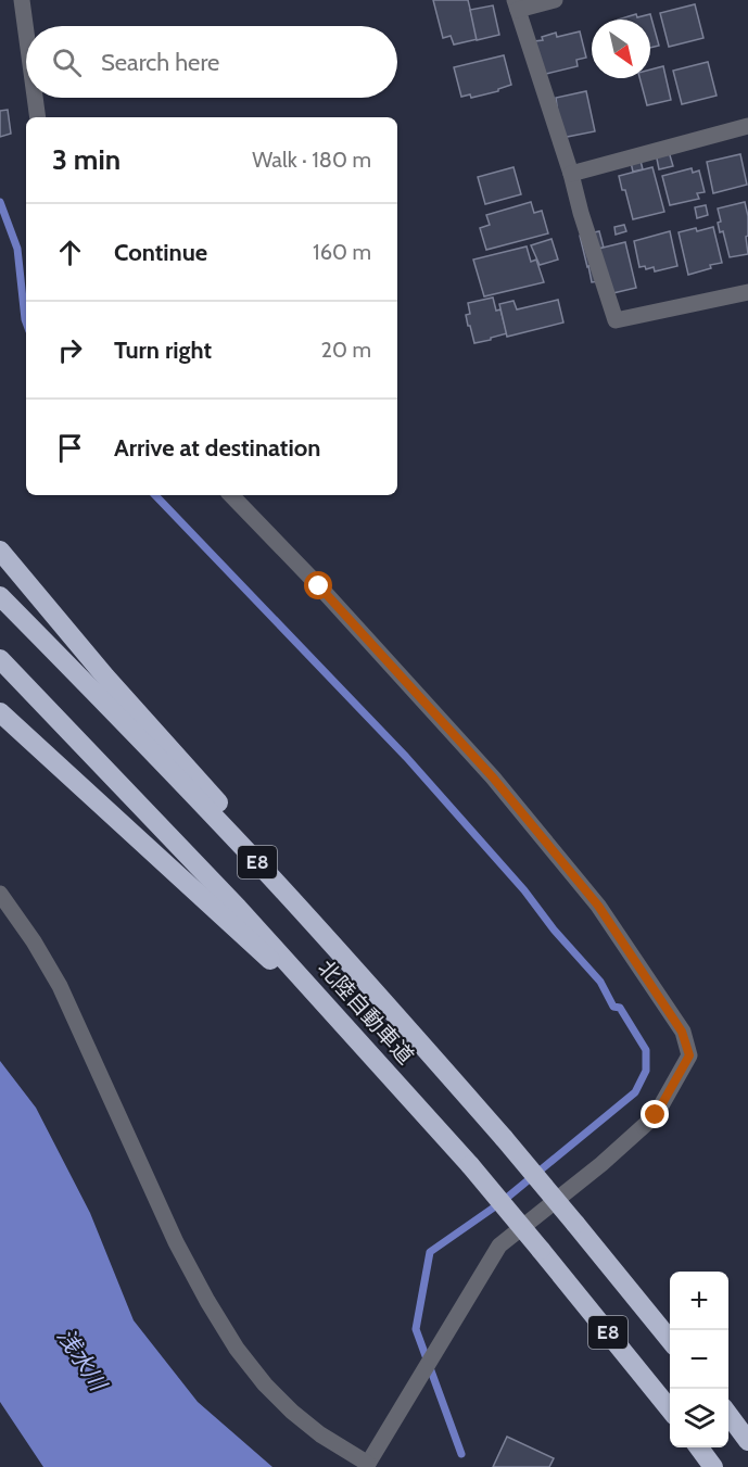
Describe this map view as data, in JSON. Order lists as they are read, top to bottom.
{
  "streets": {
    "highway": ["E8", "北陸自動車道"]
  },
  "water": ["浅水川"],
  "north": "bottom right",
  "page": {
    "search": "Search here",
    "heading": ["3 min", "Walk · 180 m"],
    "list": [
      ["Continue", "160 m"],
      ["Turn right", "20 m"],
      "Arrive at destination"
    ],
    "map_buttons": ["+", "−"]
  }
}
